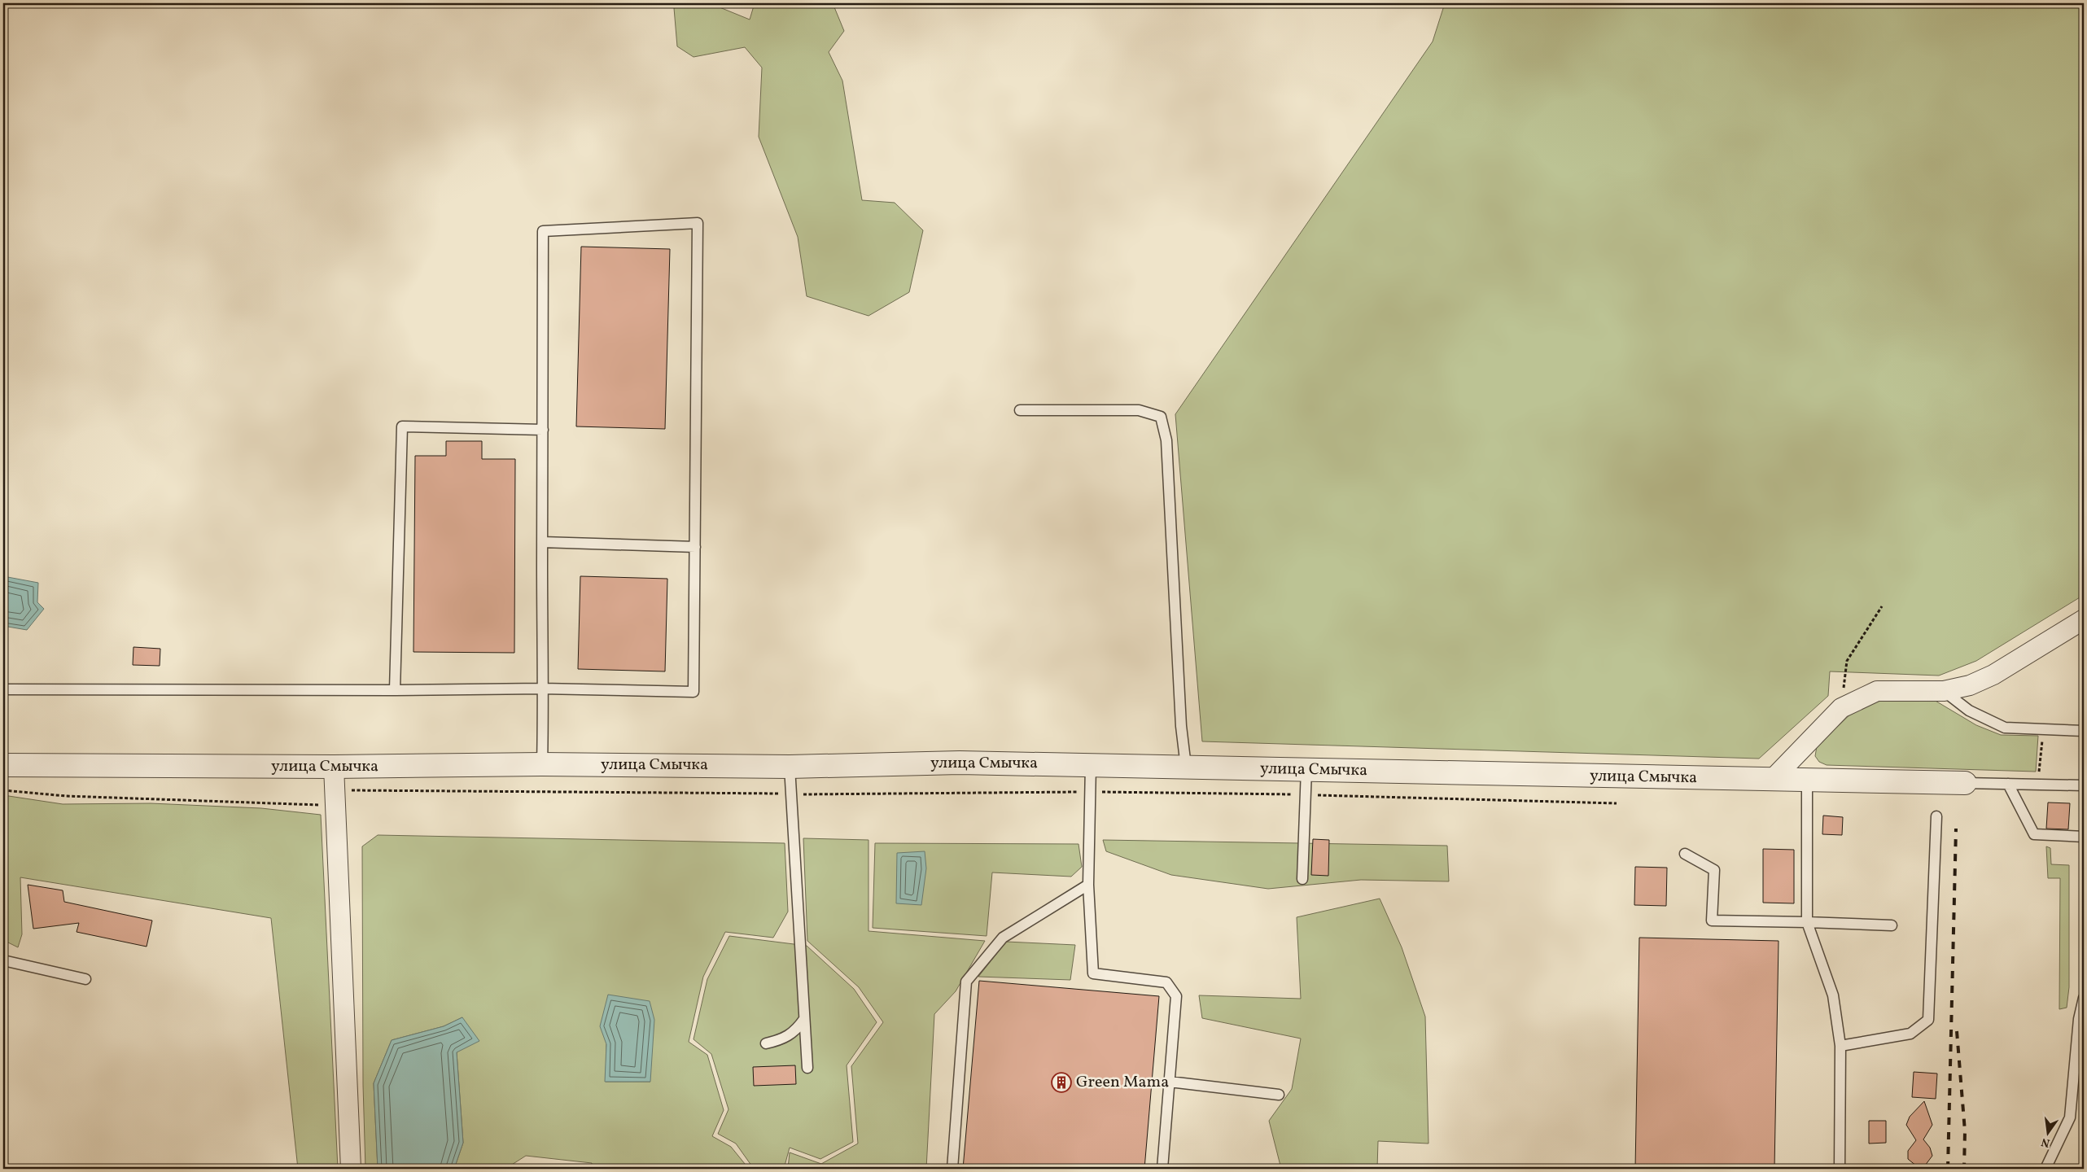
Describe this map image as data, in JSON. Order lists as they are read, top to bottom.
{
  "streets": {
    "street": ["улица Смычка"]
  },
  "places": {
    "building": ["Green Mama"]
  },
  "north": "bottom"
}
